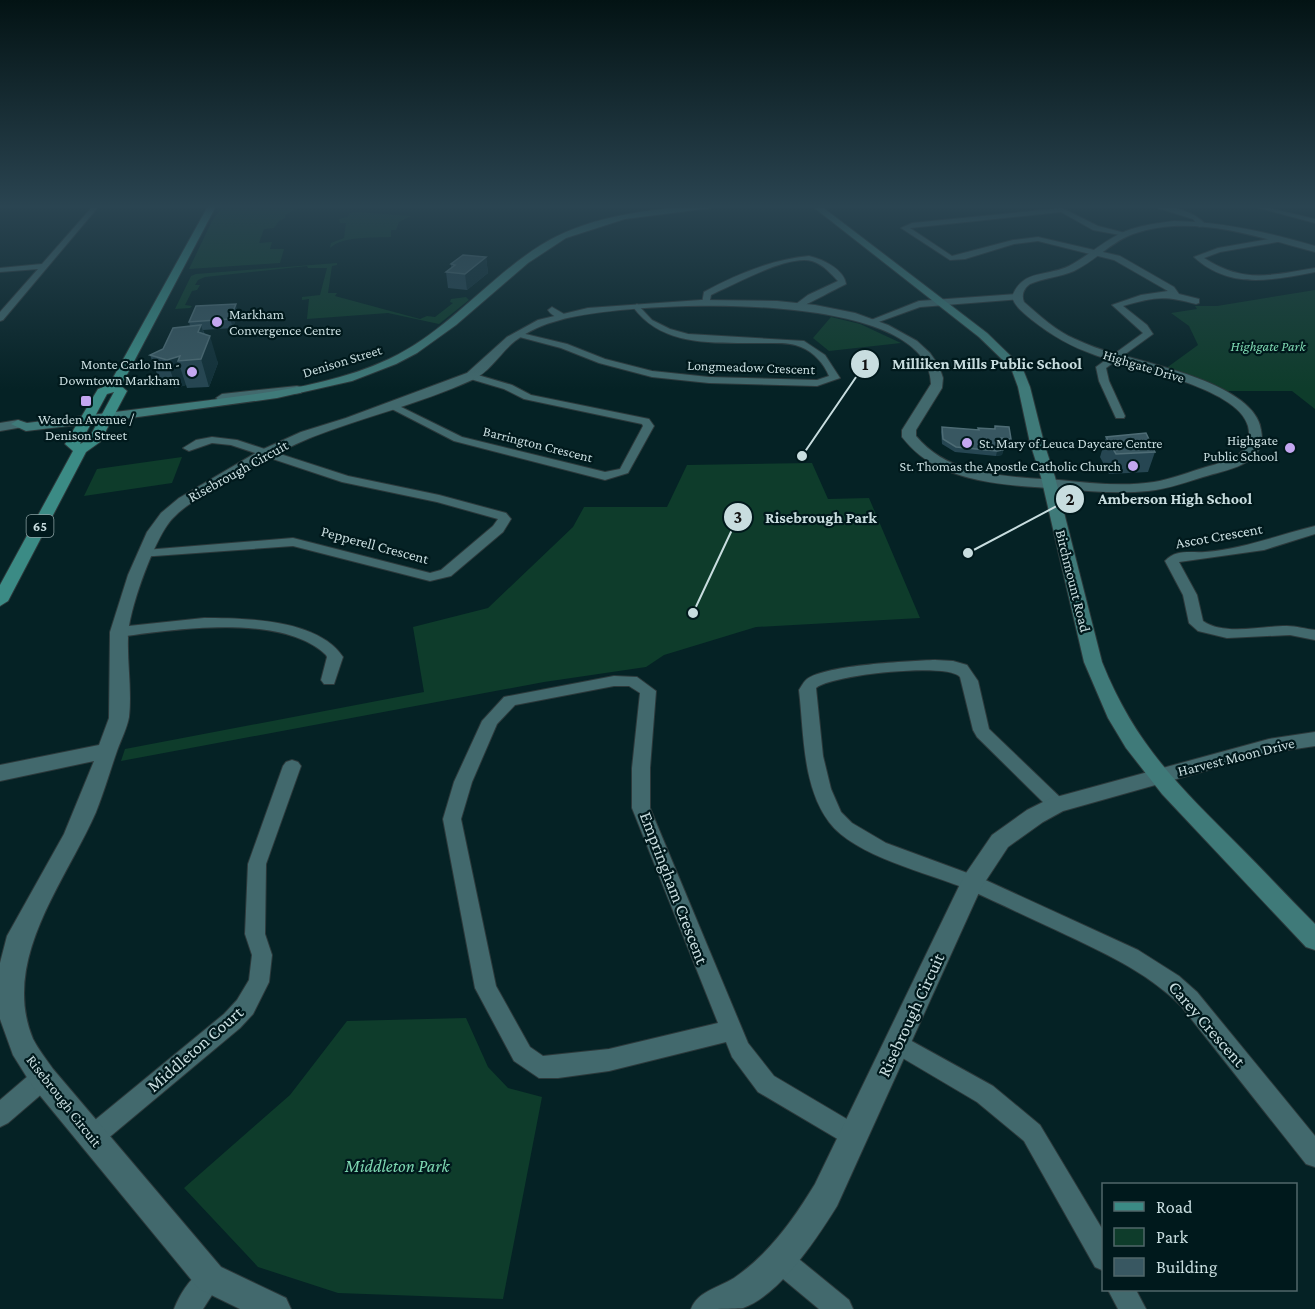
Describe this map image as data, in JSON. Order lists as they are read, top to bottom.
{
  "streets": {
    "main road": ["Denison Street", "65", "Birchmount Road"],
    "street": [
      "Highgate Drive",
      "Longmeadow Crescent",
      "Barrington Crescent",
      "Risebrough Circuit",
      "Ascot Crescent",
      "Pepperell Crescent",
      "Harvest Moon Drive",
      "Empringham Crescent",
      "Carey Crescent",
      "Middleton Court"
    ]
  },
  "crossings": [
    ["Denison Street", "65"],
    ["Highgate Drive", "Risebrough Circuit"],
    ["Highgate Drive", "Birchmount Road"],
    ["Longmeadow Crescent", "Risebrough Circuit"],
    ["Barrington Crescent", "Risebrough Circuit"],
    ["Risebrough Circuit", "Pepperell Crescent"],
    ["Risebrough Circuit", "Birchmount Road"],
    ["Risebrough Circuit", "Harvest Moon Drive"],
    ["Risebrough Circuit", "Empringham Crescent"],
    ["Risebrough Circuit", "Carey Crescent"],
    ["Risebrough Circuit", "Middleton Court"],
    ["Birchmount Road", "Harvest Moon Drive"]
  ],
  "parks": ["Highgate Park", "Middleton Park"],
  "places": {
    "other": [
      "Markham Convergence Centre",
      "Monte Carlo Inn - Downtown Markham",
      "St. Mary of Leuca Daycare Centre",
      "Highgate Public School",
      "Milliken Mills Public School",
      "St. Thomas the Apostle Catholic Church",
      "Amberson High School",
      "Risebrough Park"
    ],
    "transit": ["Warden Avenue / Denison Street"]
  },
  "legend": ["Road", "Park", "Building"]
}
